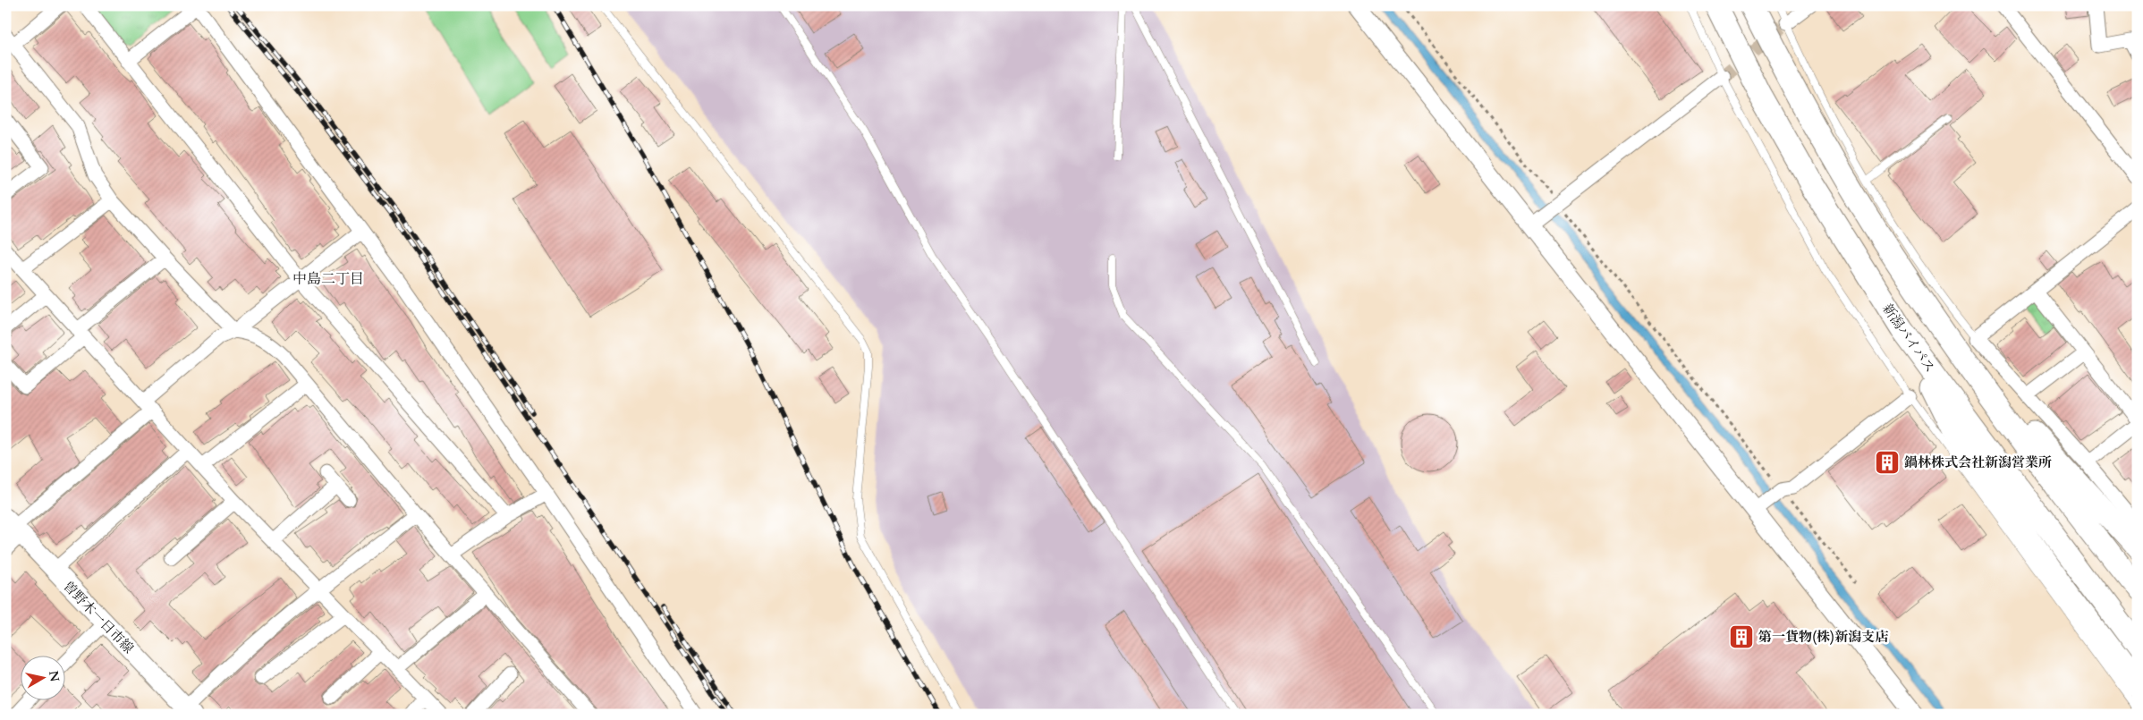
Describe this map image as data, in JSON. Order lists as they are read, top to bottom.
{
  "streets": {
    "highway": ["新潟バイパス"],
    "main road": ["曽野木一日市線"]
  },
  "districts": ["中島二丁目"],
  "places": {
    "building": ["鍋林株式会社新潟営業所", "第一貨物(株)新潟支店"]
  },
  "north": "right"
}
